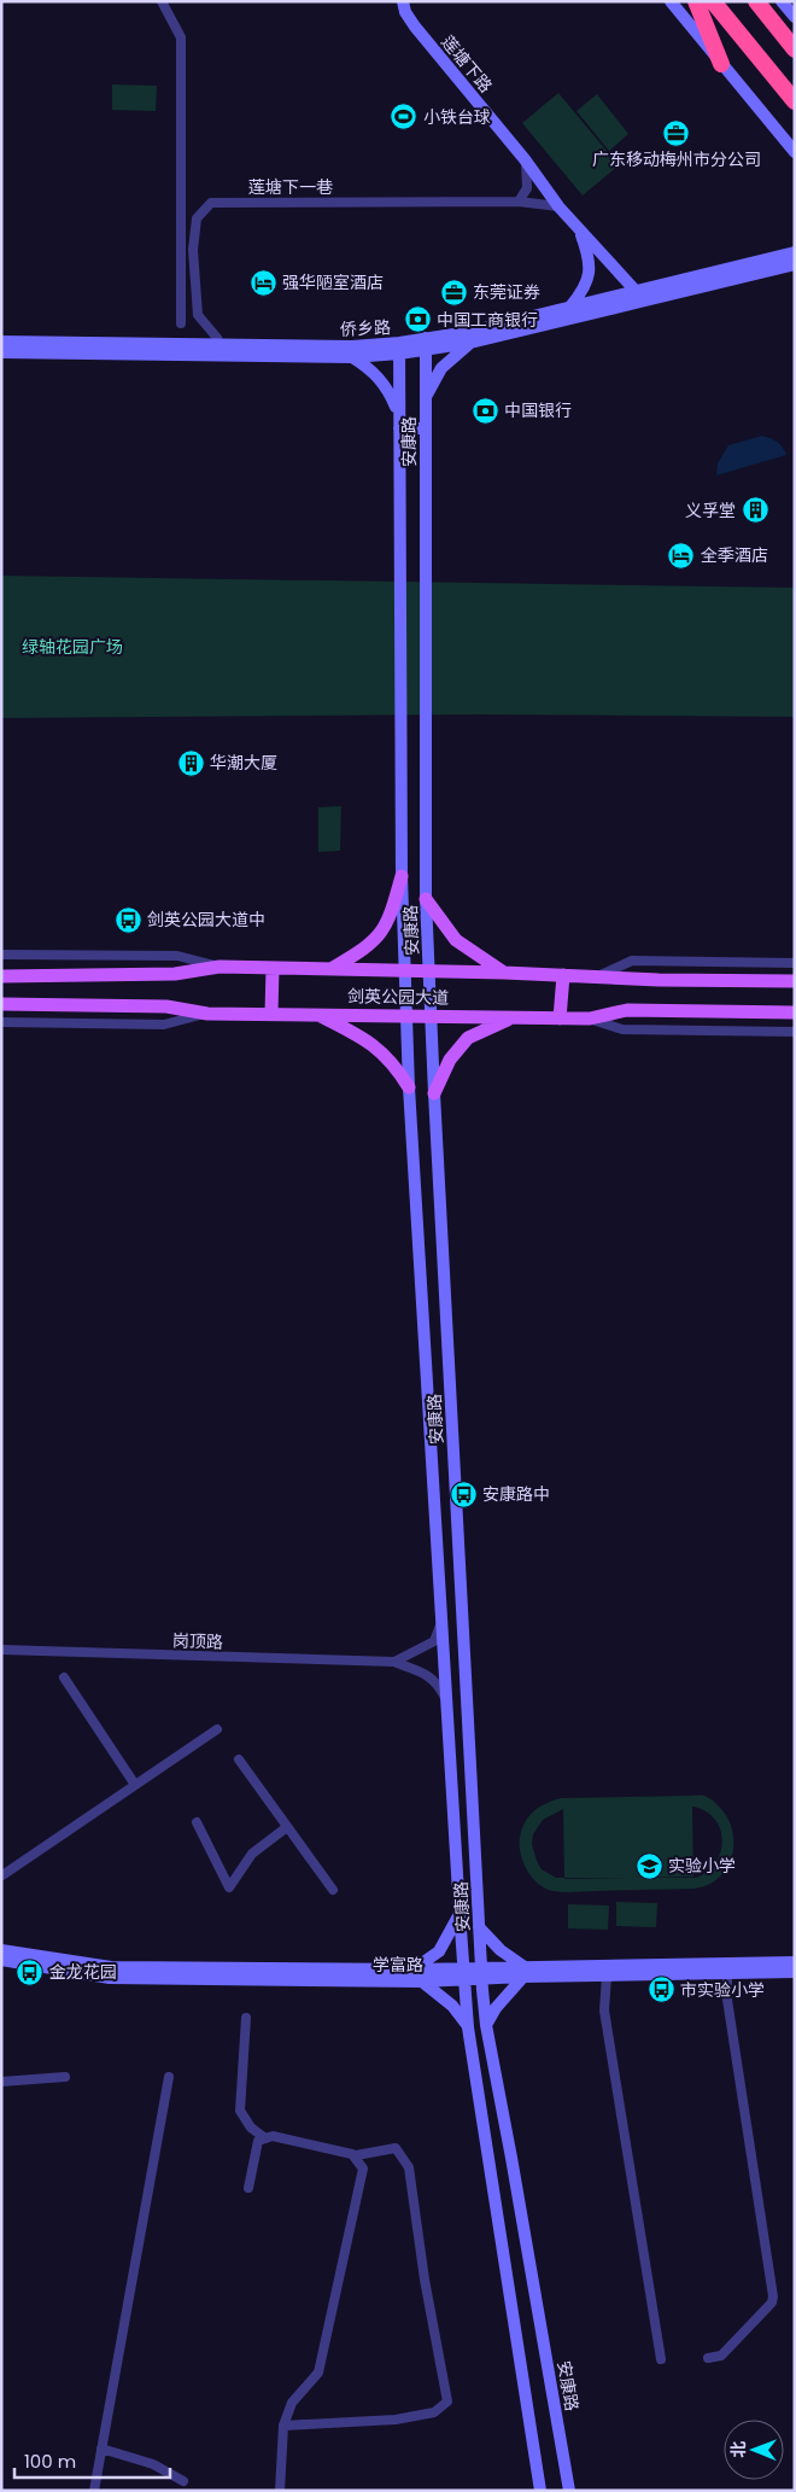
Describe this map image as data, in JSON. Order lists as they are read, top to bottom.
{
  "streets": {
    "main road": ["剑英公园大道"],
    "street": [
      "莲塘下路",
      "莲塘下一巷",
      "侨乡路",
      "安康路",
      "岗顶路",
      "学富路"
    ]
  },
  "crossings": [
    ["莲塘下路", "莲塘下一巷"],
    ["莲塘下路", "侨乡路"],
    ["侨乡路", "安康路"],
    ["安康路", "剑英公园大道"],
    ["安康路", "学富路"]
  ],
  "parks": ["绿轴花园广场"],
  "places": {
    "sports": ["小铁台球"],
    "office": ["广东移动梅州市分公司", "东莞证券"],
    "hotel": ["强华陋室酒店", "全季酒店"],
    "bank": ["中国工商银行", "中国银行"],
    "building": ["义孚堂", "华潮大厦"],
    "bus stop": [
      "剑英公园大道中",
      "安康路中",
      "金龙花园",
      "市实验小学"
    ],
    "school or university": ["实验小学"]
  },
  "scale_bar": "100 m",
  "north": "left"
}
